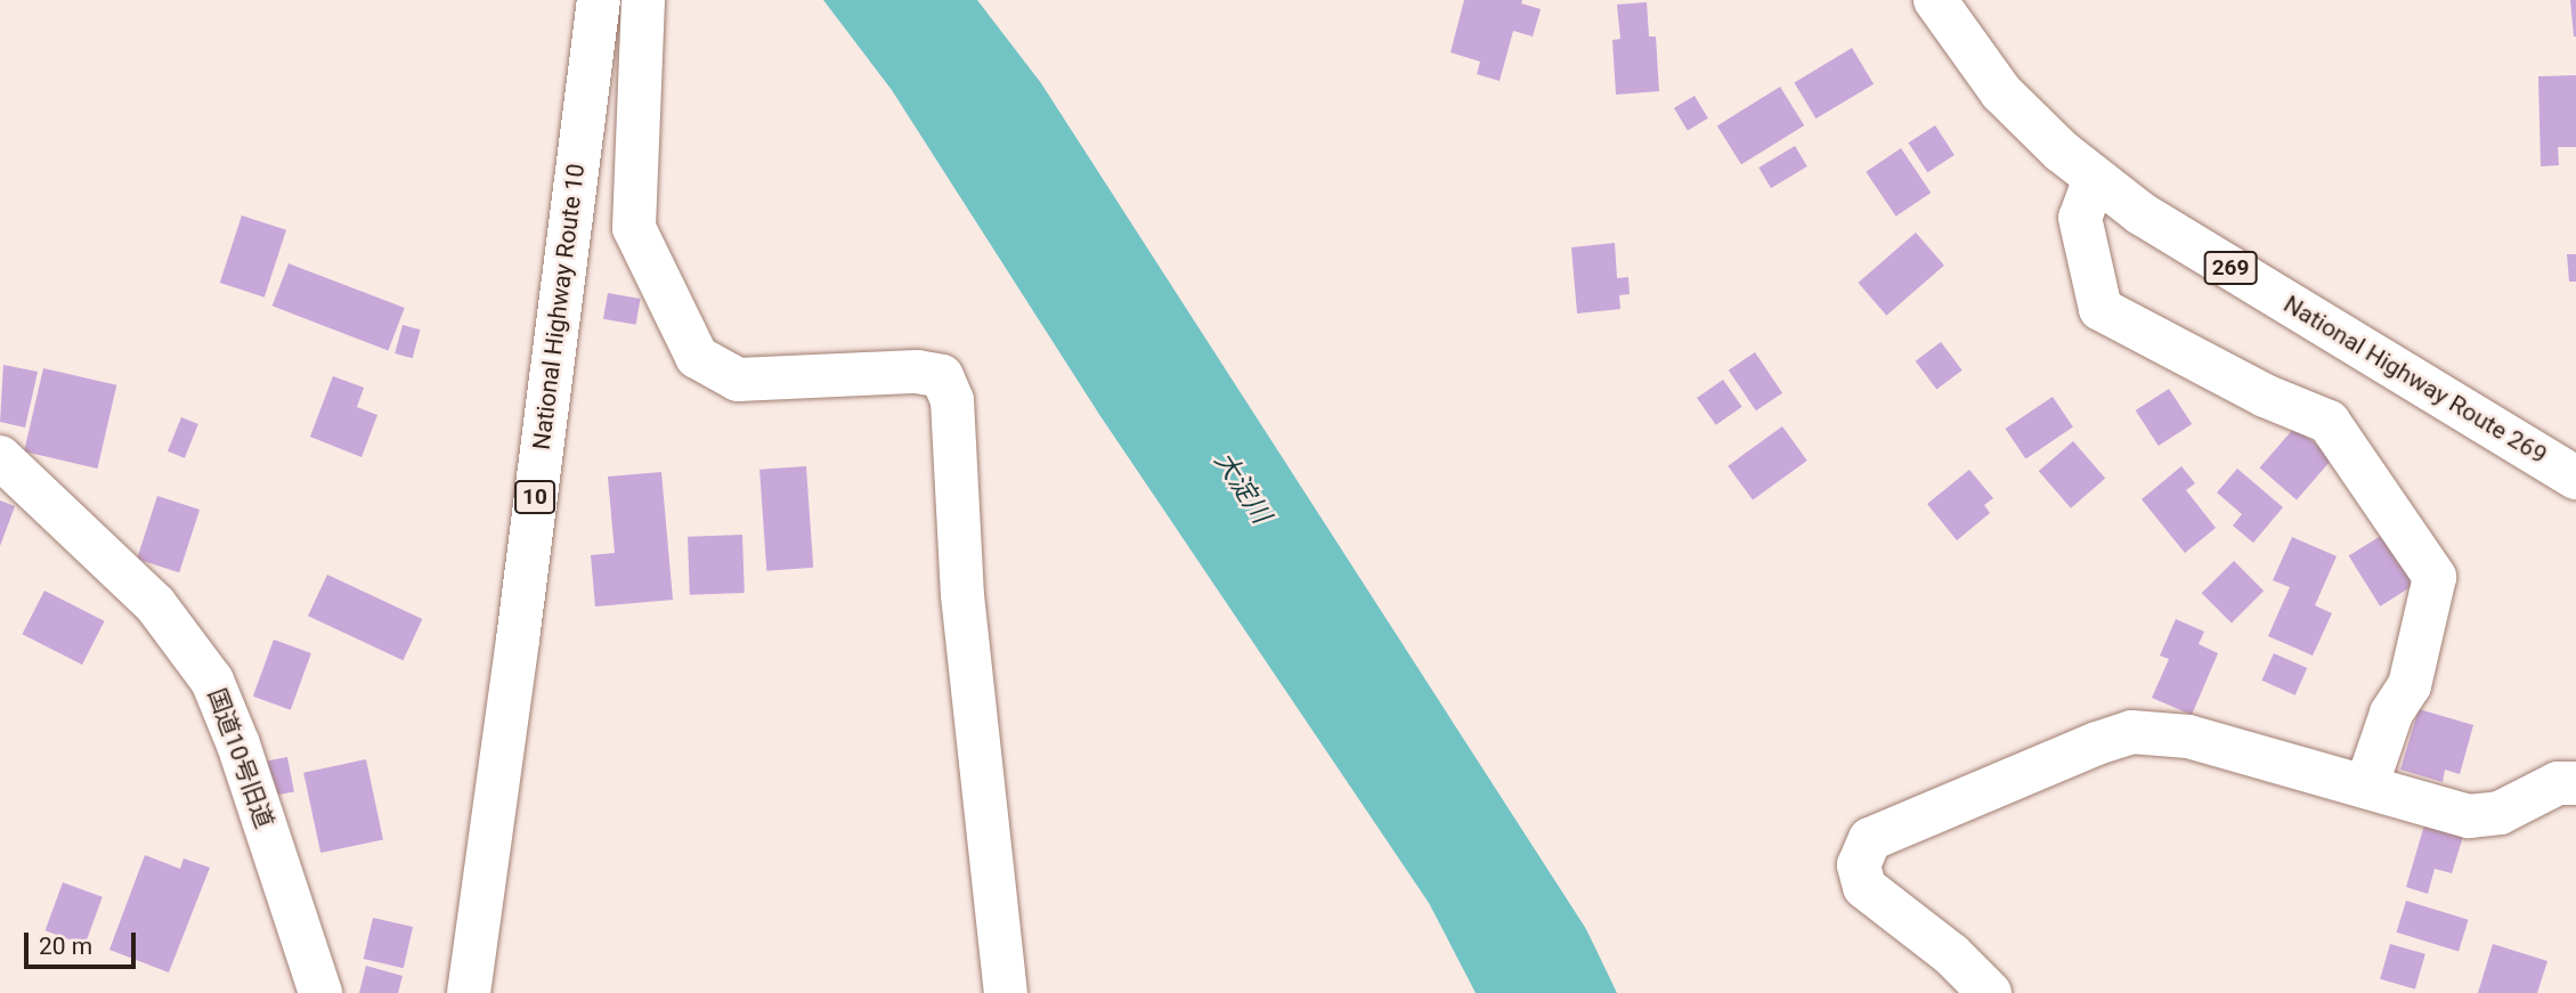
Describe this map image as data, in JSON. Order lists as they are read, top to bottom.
{
  "streets": {
    "main road": [
      "269",
      "National Highway Route 10",
      "National Highway Route 269",
      "10",
      "国道10号旧道"
    ]
  },
  "water": ["大淀川"],
  "scale_bar": "20 m"
}
